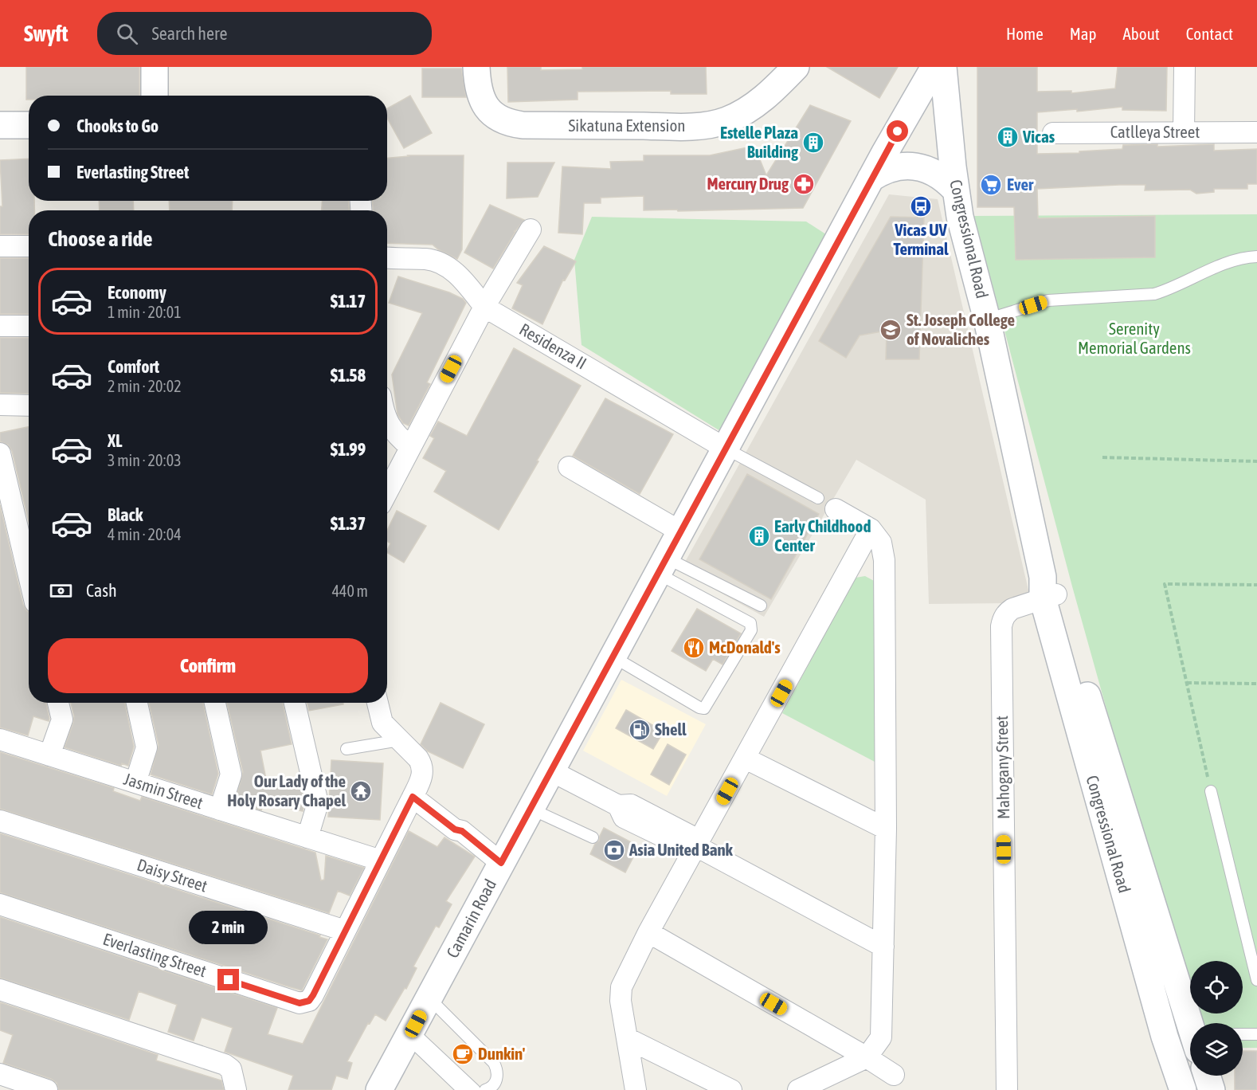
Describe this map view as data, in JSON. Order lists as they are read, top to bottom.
{
  "streets": {
    "main road": ["Sikatuna Extension", "Congressional Road", "Camarin Road"],
    "street": [
      "Catlleya Street",
      "Residenza II",
      "Mahogany Street",
      "Jasmin Street",
      "Daisy Street",
      "Everlasting Street"
    ]
  },
  "crossings": [
    ["Congressional Road", "Mahogany Street"],
    ["Residenza II", "Camarin Road"],
    ["Daisy Street", "Everlasting Street"]
  ],
  "parks": ["Serenity Memorial Gardens"],
  "places": {
    "building": ["Vicas", "Estelle Plaza Building", "Early Childhood Center"],
    "pharmacy": ["Mercury Drug"],
    "supermarket": ["Ever"],
    "bus stop": ["Vicas UV Terminal"],
    "school or university": ["St. Joseph College of Novaliches"],
    "restaurant": ["McDonald's"],
    "fuel station": ["Shell"],
    "temple": ["Our Lady of the Holy Rosary Chapel"],
    "bank": ["Asia United Bank"],
    "cafe": ["Dunkin'"]
  },
  "page": {
    "header": "Swyft",
    "search": "Search here",
    "nav": [
      "Home",
      "Map",
      "About",
      "Contact"
    ],
    "banner": ["Chooks to Go", "Everlasting Street"],
    "heading": "Choose a ride",
    "list": [
      {
        "name": "Economy",
        "note": "1 min · 20:01",
        "value": "$1.17"
      },
      {
        "name": "Comfort",
        "note": "2 min · 20:02",
        "value": "$1.58"
      },
      {
        "name": "XL",
        "note": "3 min · 20:03",
        "value": "$1.99"
      },
      {
        "name": "Black",
        "note": "4 min · 20:04",
        "value": "$1.37"
      }
    ],
    "pay": ["Cash", "440 m"],
    "buttons": "Confirm",
    "bubble": "2 min"
  }
}
